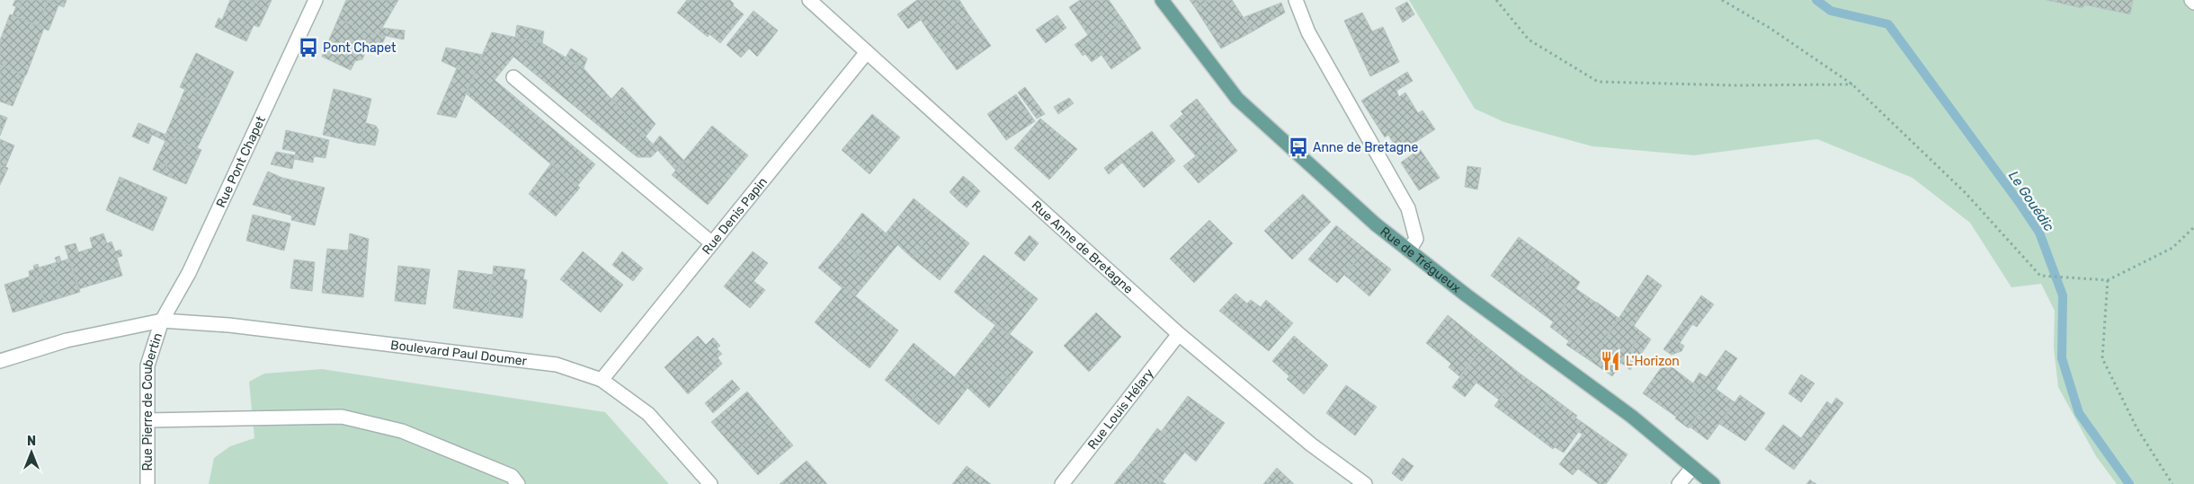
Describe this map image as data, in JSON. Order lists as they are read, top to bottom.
{
  "streets": {
    "main road": ["Rue de Trégueux"],
    "street": [
      "Rue Pont Chapet",
      "Rue Denis Papin",
      "Rue Anne de Bretagne",
      "Boulevard Paul Doumer",
      "Rue Pierre de Coubertin",
      "Rue Louis Hélary"
    ]
  },
  "crossings": [
    ["Rue Pont Chapet", "Boulevard Paul Doumer"],
    ["Rue Pont Chapet", "Rue Pierre de Coubertin"],
    ["Rue Denis Papin", "Rue Anne de Bretagne"],
    ["Rue Denis Papin", "Boulevard Paul Doumer"],
    ["Rue Anne de Bretagne", "Rue Louis Hélary"],
    ["Boulevard Paul Doumer", "Rue Pierre de Coubertin"]
  ],
  "water": ["Le Gouédic"],
  "places": {
    "bus stop": ["Pont Chapet", "Anne de Bretagne"],
    "restaurant": ["L'Horizon"]
  },
  "north": "top"
}
